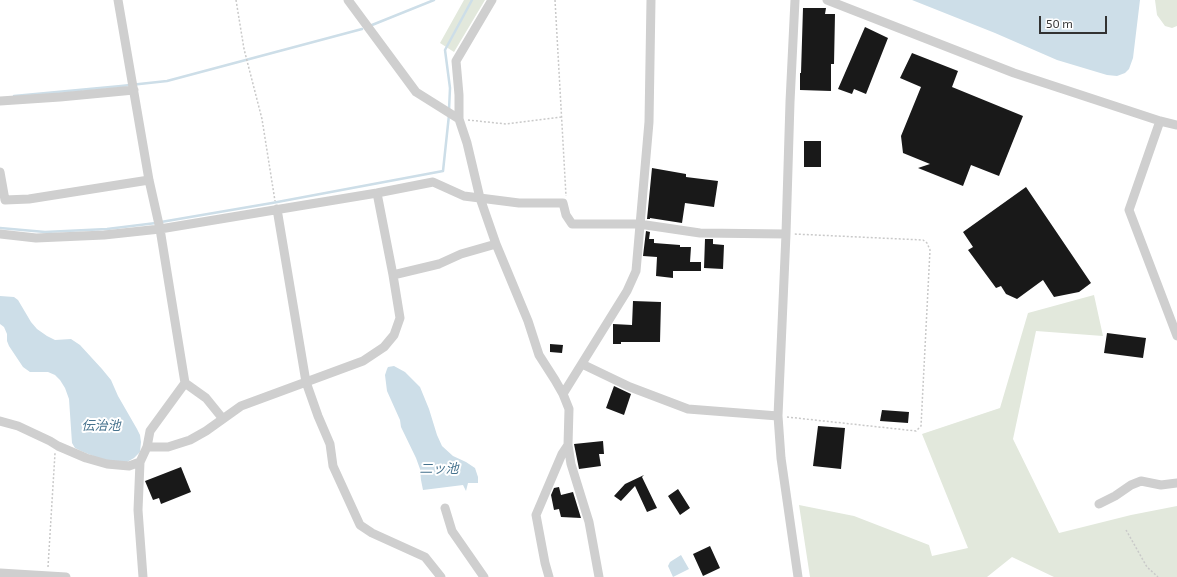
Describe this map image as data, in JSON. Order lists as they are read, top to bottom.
{
  "water": ["伝治池", "二ッ池"],
  "scale_bar": "50 m"
}
